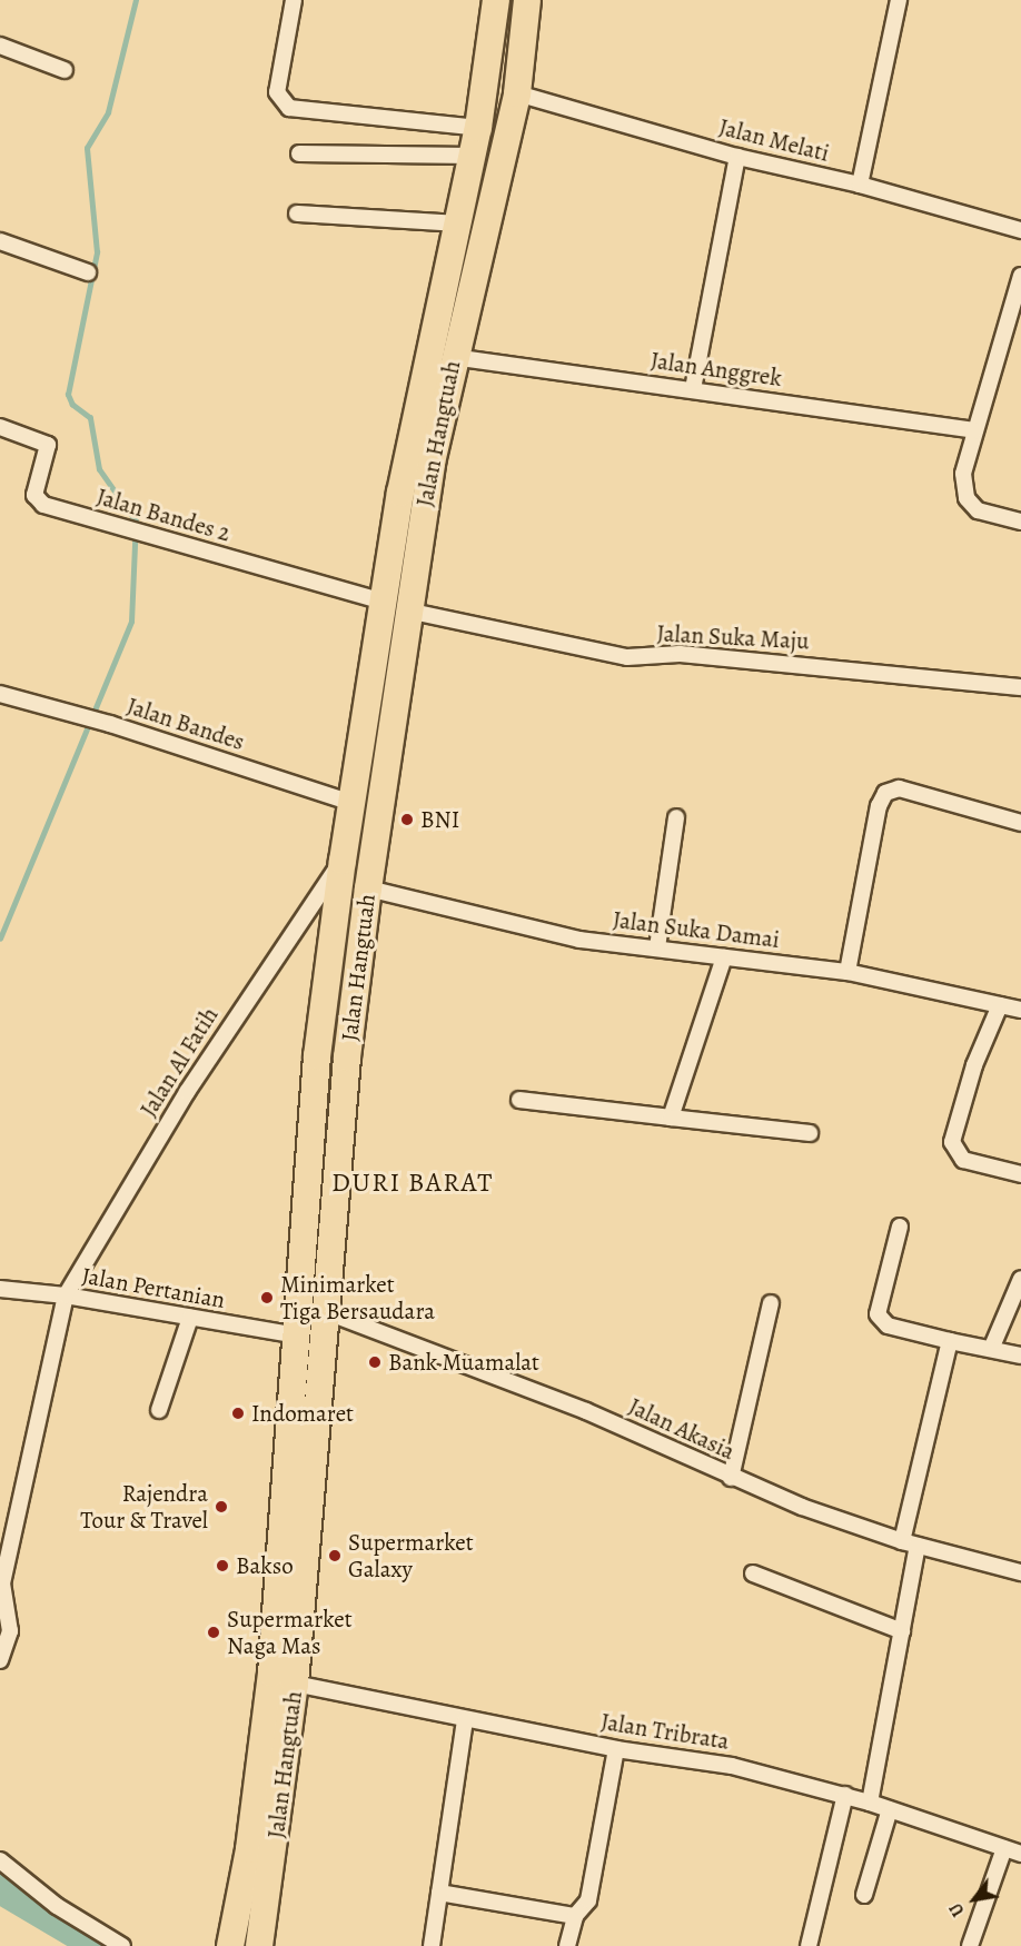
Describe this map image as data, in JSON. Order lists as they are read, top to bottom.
{
  "streets": {
    "highway": ["Jalan Hangtuah"],
    "street": [
      "Jalan Melati",
      "Jalan Anggrek",
      "Jalan Bandes 2",
      "Jalan Suka Maju",
      "Jalan Bandes",
      "Jalan Suka Damai",
      "Jalan Al Fatih",
      "Jalan Pertanian",
      "Jalan Akasia",
      "Jalan Tribrata"
    ]
  },
  "crossings": [
    ["Jalan Melati", "Jalan Hangtuah"],
    ["Jalan Anggrek", "Jalan Hangtuah"],
    ["Jalan Hangtuah", "Jalan Bandes 2"],
    ["Jalan Hangtuah", "Jalan Suka Maju"],
    ["Jalan Hangtuah", "Jalan Bandes"],
    ["Jalan Hangtuah", "Jalan Suka Damai"],
    ["Jalan Hangtuah", "Jalan Al Fatih"],
    ["Jalan Hangtuah", "Jalan Pertanian"],
    ["Jalan Hangtuah", "Jalan Akasia"],
    ["Jalan Hangtuah", "Jalan Tribrata"],
    ["Jalan Bandes 2", "Jalan Suka Maju"],
    ["Jalan Al Fatih", "Jalan Pertanian"]
  ],
  "districts": ["DURI BARAT"],
  "places": [
    "BNI",
    "Minimarket Tiga Bersaudara",
    "Bank Muamalat",
    "Indomaret",
    "Rajendra Tour & Travel",
    "Supermarket Galaxy",
    "Bakso",
    "Supermarket Naga Mas"
  ],
  "north": "bottom left"
}
